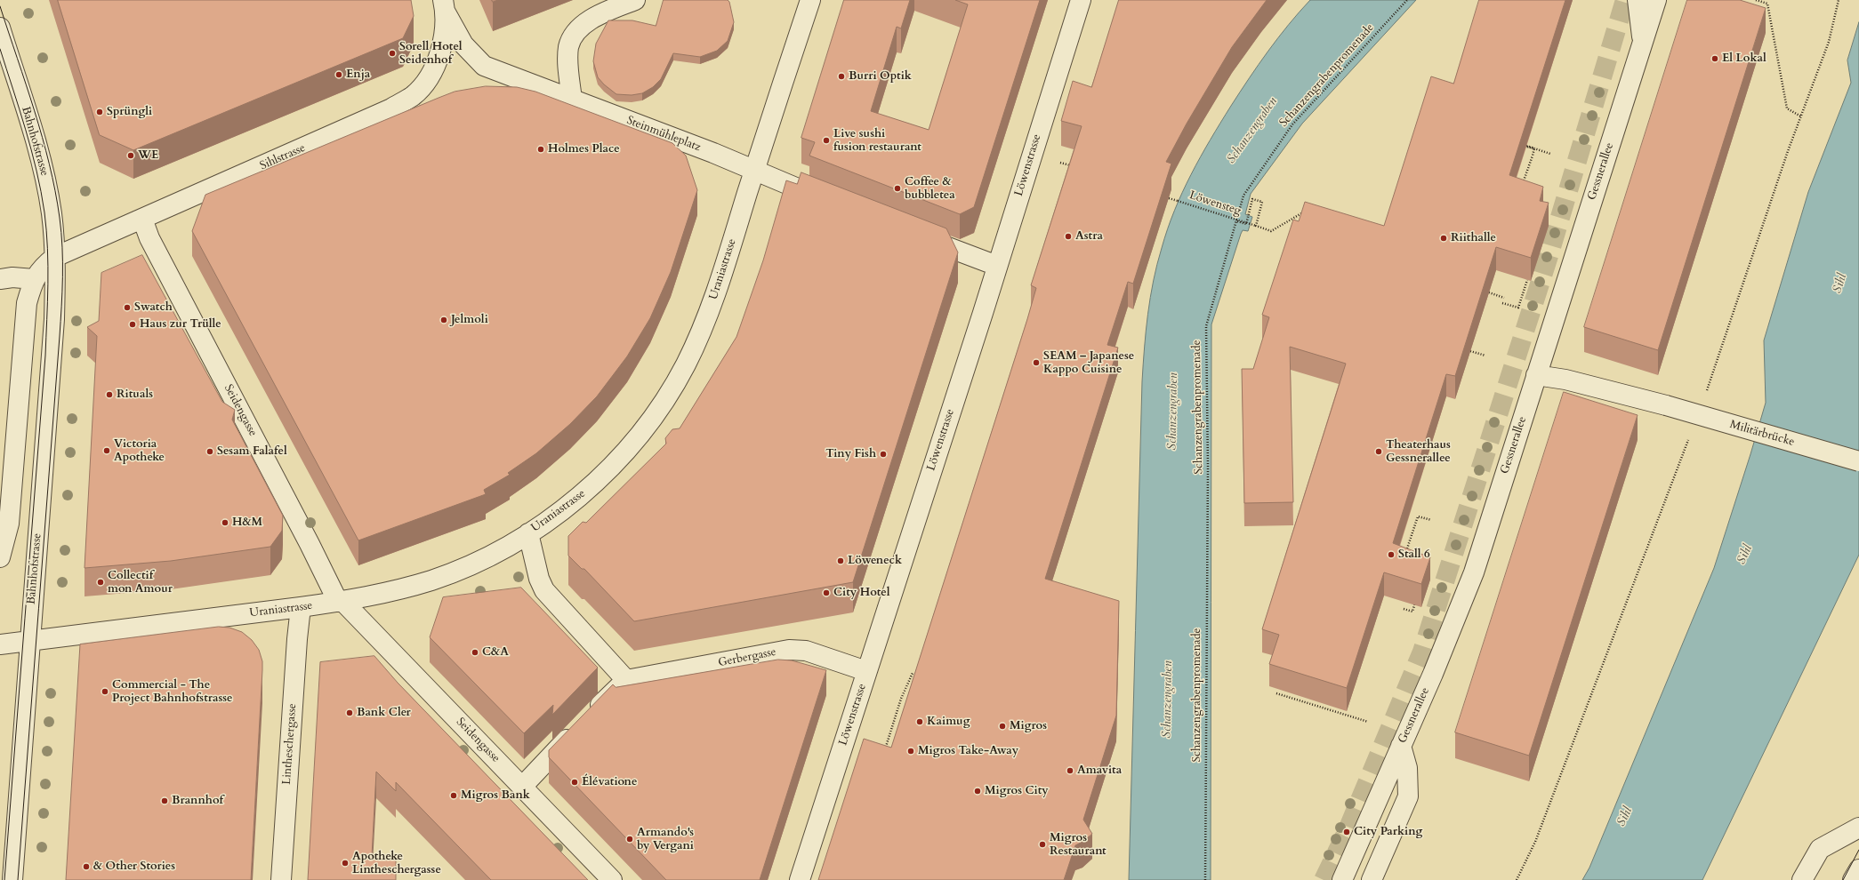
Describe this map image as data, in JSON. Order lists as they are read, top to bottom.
{
  "streets": {
    "street": [
      "Steinmühleplatz",
      "Bahnhofstrasse",
      "Sihlstrasse",
      "Löwenstrasse",
      "Gessnerallee",
      "Uraniastrasse",
      "Seidengasse",
      "Militärbrücke",
      "Gerbergasse",
      "Lintheschergasse"
    ],
    "path": ["Schanzengrabenpromenade", "Löwensteg"]
  },
  "crossings": [
    ["Steinmühleplatz", "Sihlstrasse"],
    ["Steinmühleplatz", "Uraniastrasse"],
    ["Bahnhofstrasse", "Sihlstrasse"],
    ["Bahnhofstrasse", "Uraniastrasse"],
    ["Sihlstrasse", "Seidengasse"],
    ["Löwenstrasse", "Gerbergasse"],
    ["Gessnerallee", "Militärbrücke"],
    ["Uraniastrasse", "Seidengasse"],
    ["Uraniastrasse", "Lintheschergasse"]
  ],
  "water": ["Schanzengraben", "Sihl"],
  "places": [
    "Sorell Hotel Seidenhof",
    "El Lokal",
    "Enja",
    "Burri Optik",
    "Sprüngli",
    "Live sushi fusion restaurant",
    "Holmes Place",
    "WE",
    "Coffee & bubbletea",
    "Astra",
    "Riithalle",
    "Swatch",
    "Jelmoli",
    "Haus zur Trülle",
    "SEAM – Japanese Kappo Cuisine",
    "Rituals",
    "Victoria Apotheke",
    "Sesam Falafel",
    "Theaterhaus Gessnerallee",
    "Tiny Fish",
    "H&M",
    "Stall 6",
    "Löweneck",
    "Collectif mon Amour",
    "City Hotel",
    "C&A",
    "Commercial - The Project Bahnhofstrasse",
    "Bank Cler",
    "Kaimug",
    "Migros",
    "Migros Take-Away",
    "Amavita",
    "Élévatione",
    "Migros City",
    "Migros Bank",
    "Brannhof",
    "City Parking",
    "Armando's by Vergani",
    "Migros Restaurant",
    "Apotheke Lintheschergasse",
    "& Other Stories"
  ]
}
